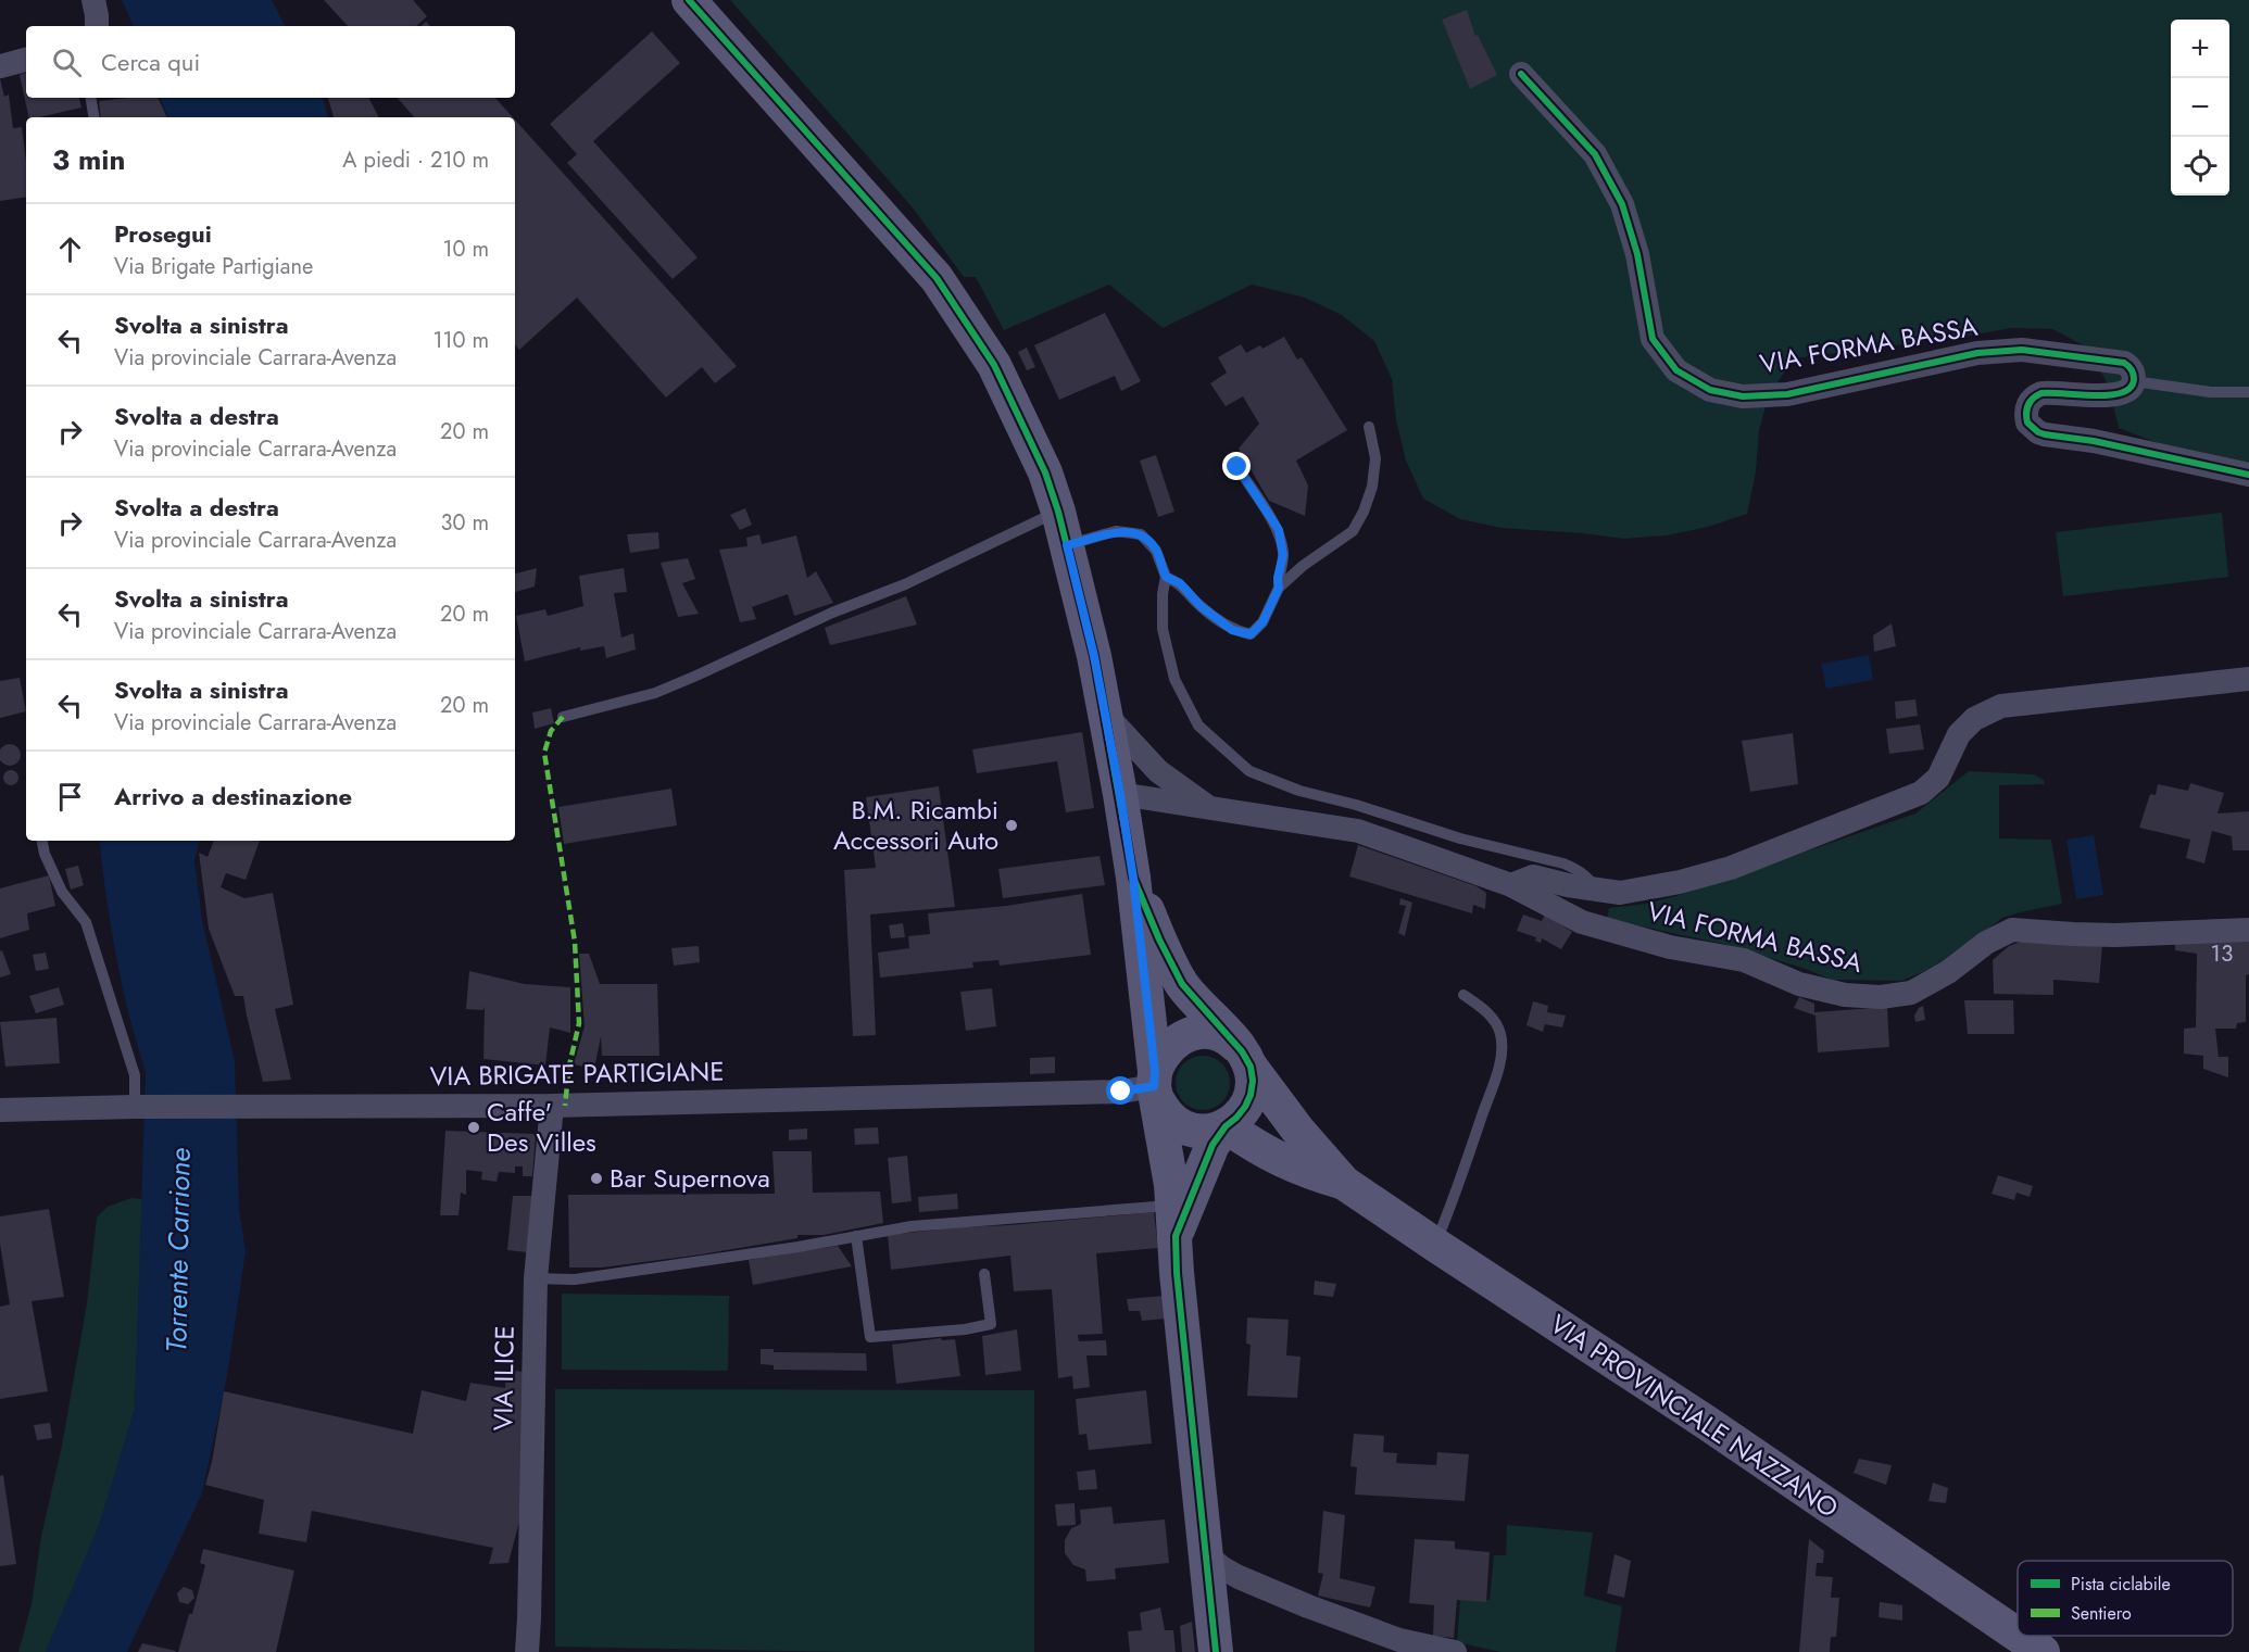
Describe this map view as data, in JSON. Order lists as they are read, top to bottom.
{
  "streets": {
    "main road": ["VIA PROVINCIALE NAZZANO"],
    "street": ["VIA FORMA BASSA", "VIA BRIGATE PARTIGIANE", "VIA ILICE"]
  },
  "crossings": [
    ["VIA BRIGATE PARTIGIANE", "VIA ILICE"]
  ],
  "water": ["Torrente Carrione"],
  "places": ["B.M. Ricambi Accessori Auto", "Caffe' Des Villes", "Bar Supernova"],
  "house_numbers": ["13"],
  "legend": ["Pista ciclabile", "Sentiero"],
  "page": {
    "map_buttons": ["+", "−"],
    "search": "Cerca qui",
    "heading": ["3 min", "A piedi · 210 m"],
    "list": [
      ["Prosegui", "Via Brigate Partigiane", "10 m"],
      ["Svolta a sinistra", "Via provinciale Carrara-Avenza", "110 m"],
      ["Svolta a destra", "Via provinciale Carrara-Avenza", "20 m"],
      ["Svolta a destra", "Via provinciale Carrara-Avenza", "30 m"],
      ["Svolta a sinistra", "Via provinciale Carrara-Avenza", "20 m"],
      ["Svolta a sinistra", "Via provinciale Carrara-Avenza", "20 m"],
      "Arrivo a destinazione"
    ]
  }
}
